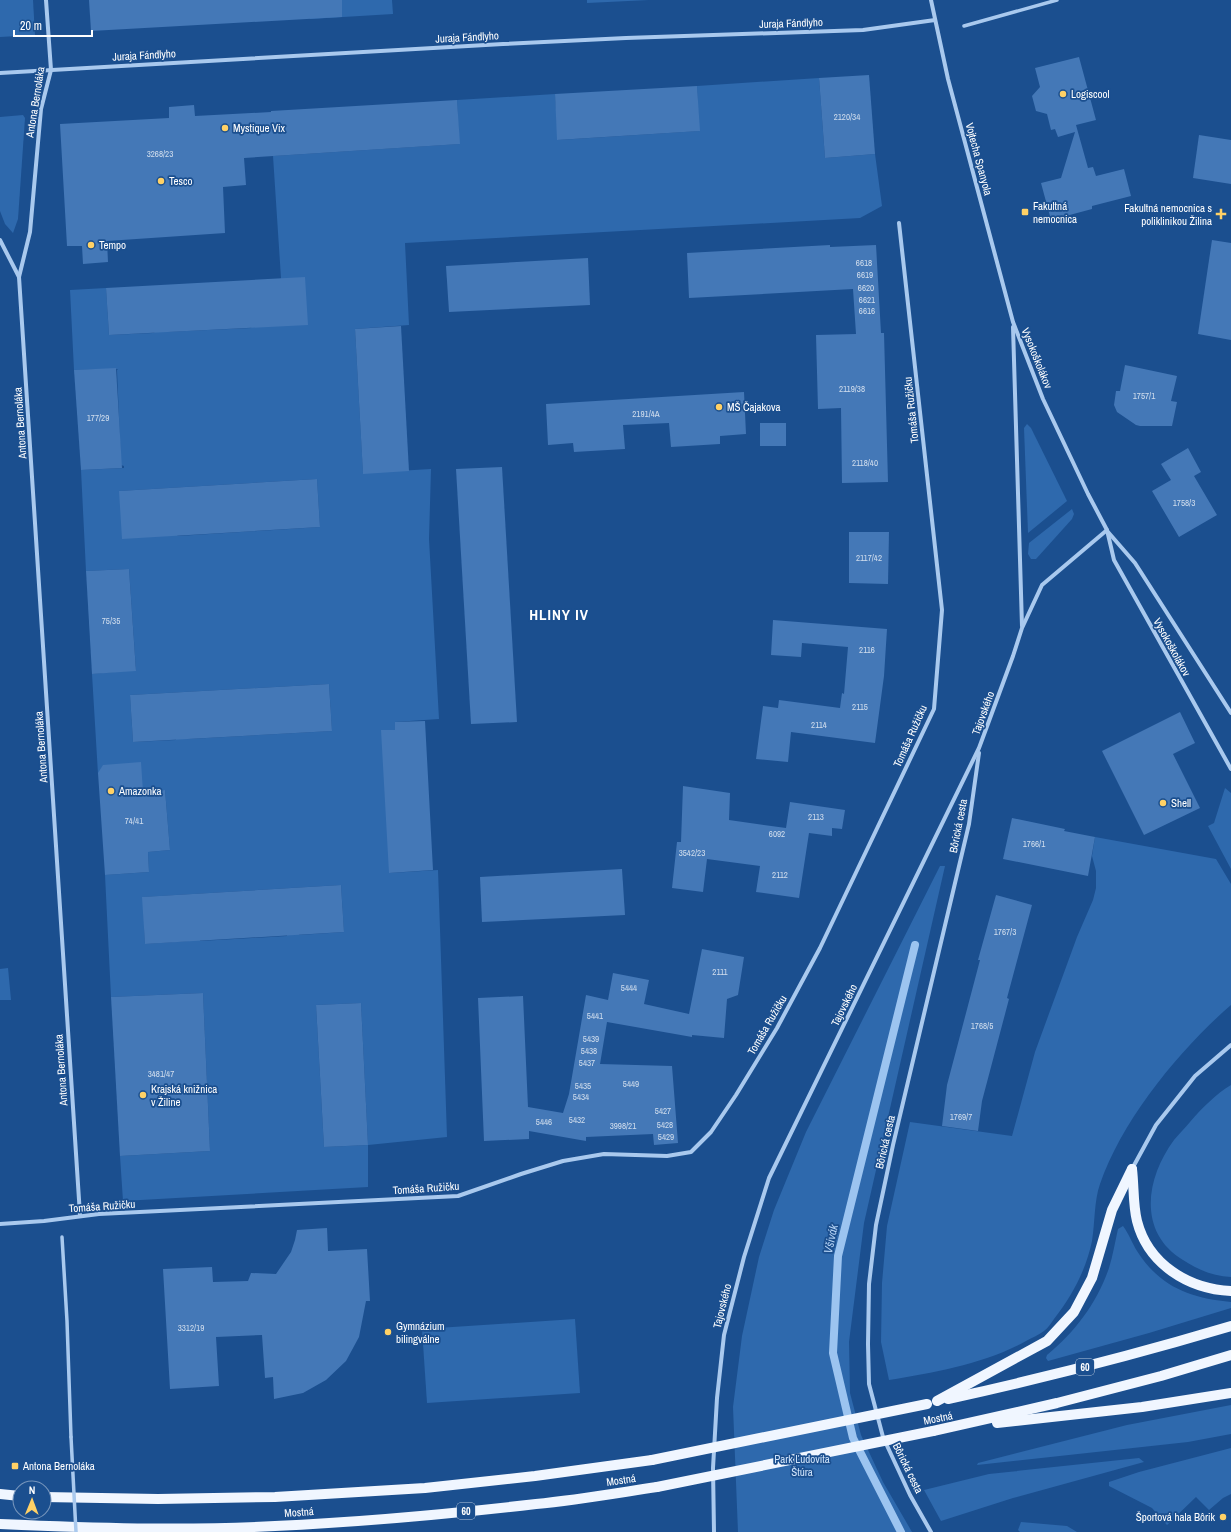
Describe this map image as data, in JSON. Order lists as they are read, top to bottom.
{
  "streets": {
    "main road": ["60", "Mostná"],
    "street": [
      "Juraja Fándlyho",
      "Antona Bernoláka",
      "Vojtecha Spanyola",
      "Vysokoškolákov",
      "Tomáša Ružičku",
      "Tajovského",
      "Bôrická cesta"
    ]
  },
  "crossings": [
    ["Juraja Fándlyho", "Antona Bernoláka"],
    ["Juraja Fándlyho", "Vojtecha Spanyola"],
    ["Antona Bernoláka", "Tomáša Ružičku"],
    ["Vojtecha Spanyola", "Vysokoškolákov"],
    ["Vysokoškolákov", "Tajovského"],
    ["Tajovského", "Bôrická cesta"]
  ],
  "districts": ["HLINY IV"],
  "water": ["Všivák"],
  "parks": ["Park Ľudovíta Štúra"],
  "places": {
    "other": [
      "Logiscool",
      "Mystique Vix",
      "Tesco",
      "Tempo",
      "MŠ Čajakova",
      "Amazonka",
      "Shell",
      "Krajská knižnica v Žiline",
      "Gymnázium bilingválne",
      "Športová hala Bôrik"
    ],
    "transit": ["Fakultná nemocnica", "Antona Bernoláka"],
    "health": ["Fakultná nemocnica s poliklinikou Žilina"]
  },
  "house_numbers": [
    "2120/34",
    "3268/23",
    "6618",
    "6619",
    "6620",
    "6621",
    "6616",
    "2119/38",
    "1757/1",
    "2191/4A",
    "177/29",
    "2118/40",
    "1758/3",
    "2117/42",
    "75/35",
    "2116",
    "2115",
    "2114",
    "2113",
    "74/41",
    "6092",
    "1766/1",
    "3542/23",
    "2112",
    "1767/3",
    "2111",
    "5444",
    "5441",
    "1768/5",
    "5439",
    "5438",
    "5437",
    "3481/47",
    "5449",
    "5435",
    "5434",
    "5427",
    "1769/7",
    "5432",
    "5446",
    "5428",
    "3998/21",
    "5429",
    "3312/19"
  ],
  "scale_bar": "20 m",
  "north": "top"
}
